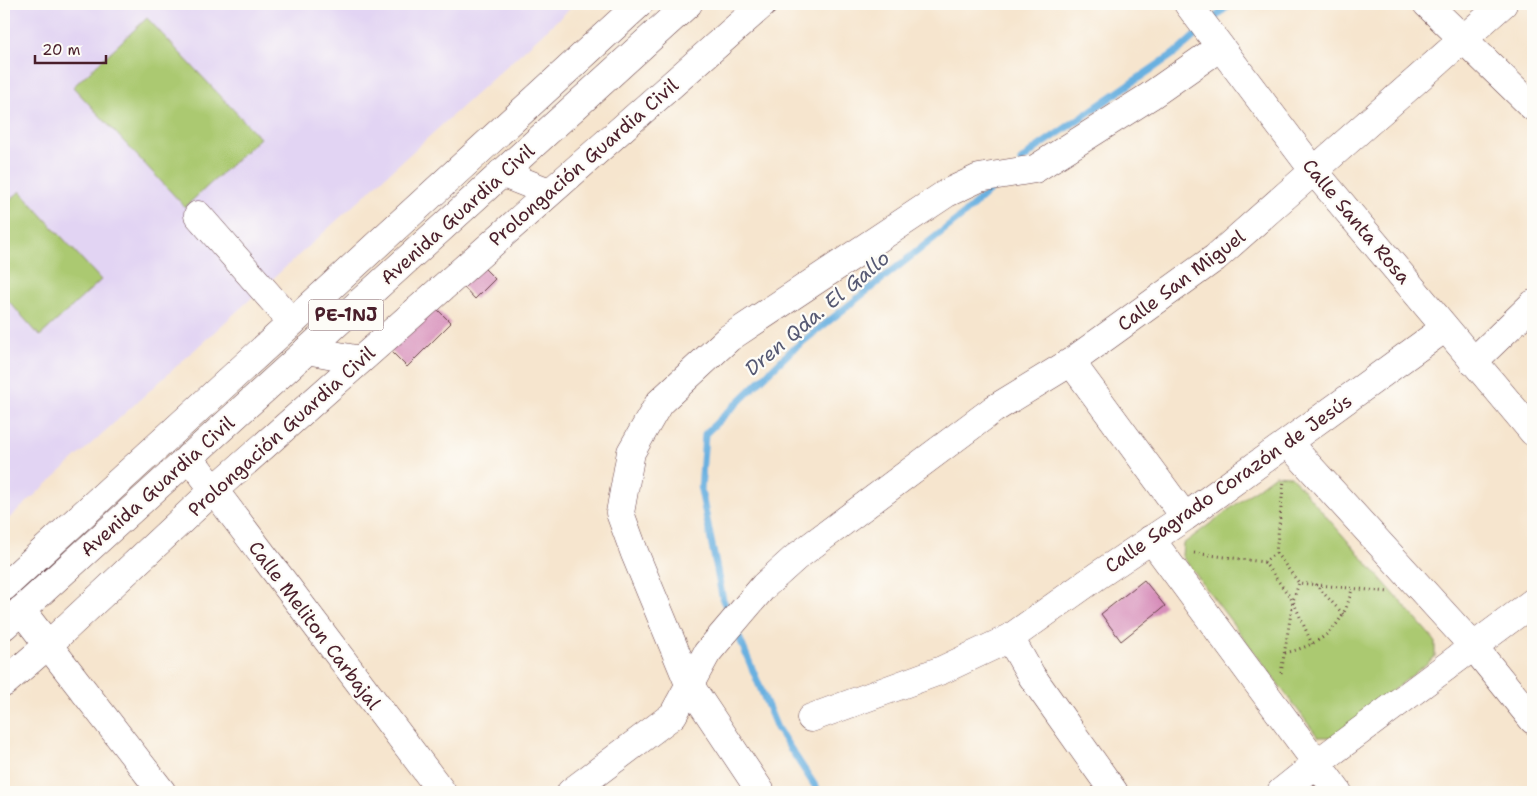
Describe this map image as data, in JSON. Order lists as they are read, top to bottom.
{
  "streets": {
    "main road": [
      "Prolongación Guardia Civil",
      "Avenida Guardia Civil",
      "Calle Santa Rosa",
      "Calle San Miguel",
      "PE-1NJ",
      "Calle Sagrado Corazón de Jesús",
      "Calle Meliton Carbajal"
    ]
  },
  "crossings": [
    ["Prolongación Guardia Civil", "Calle Meliton Carbajal"],
    ["Avenida Guardia Civil", "Calle Meliton Carbajal"],
    ["Calle Santa Rosa", "Calle San Miguel"],
    ["Calle Santa Rosa", "Calle Sagrado Corazón de Jesús"]
  ],
  "water": ["Dren Qda. El Gallo"],
  "scale_bar": "20 m"
}
